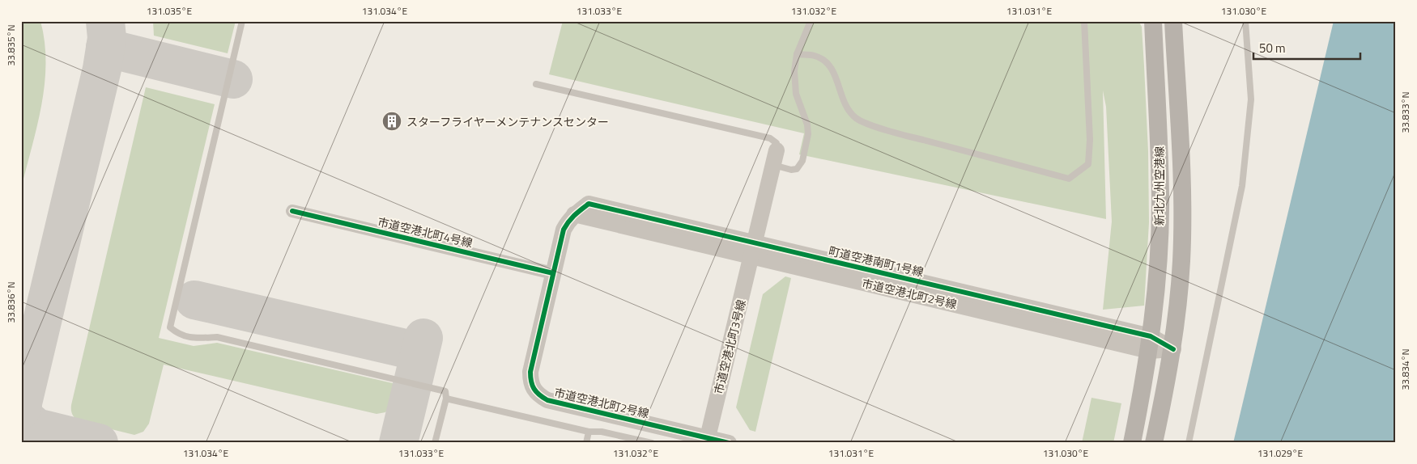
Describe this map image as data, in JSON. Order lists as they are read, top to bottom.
{
  "streets": {
    "main road": ["新北九州空港線"],
    "street": ["市道空港北町4号線", "市道空港北町2号線", "市道空港北町3号線"],
    "cycle path": ["町道空港南町1号線"]
  },
  "crossings": [
    ["新北九州空港線", "市道空港北町2号線"],
    ["市道空港北町4号線", "市道空港北町2号線"],
    ["市道空港北町2号線", "市道空港北町3号線"]
  ],
  "places": {
    "building": ["スターフライヤーメンテナンスセンター"]
  },
  "scale_bar": "50 m",
  "coordinates": [
    "131.035°E",
    "131.034°E",
    "131.033°E",
    "131.032°E",
    "131.031°E",
    "131.030°E",
    "33.835°N",
    "33.833°N",
    "33.836°N",
    "33.834°N",
    "131.029°E"
  ]
}
